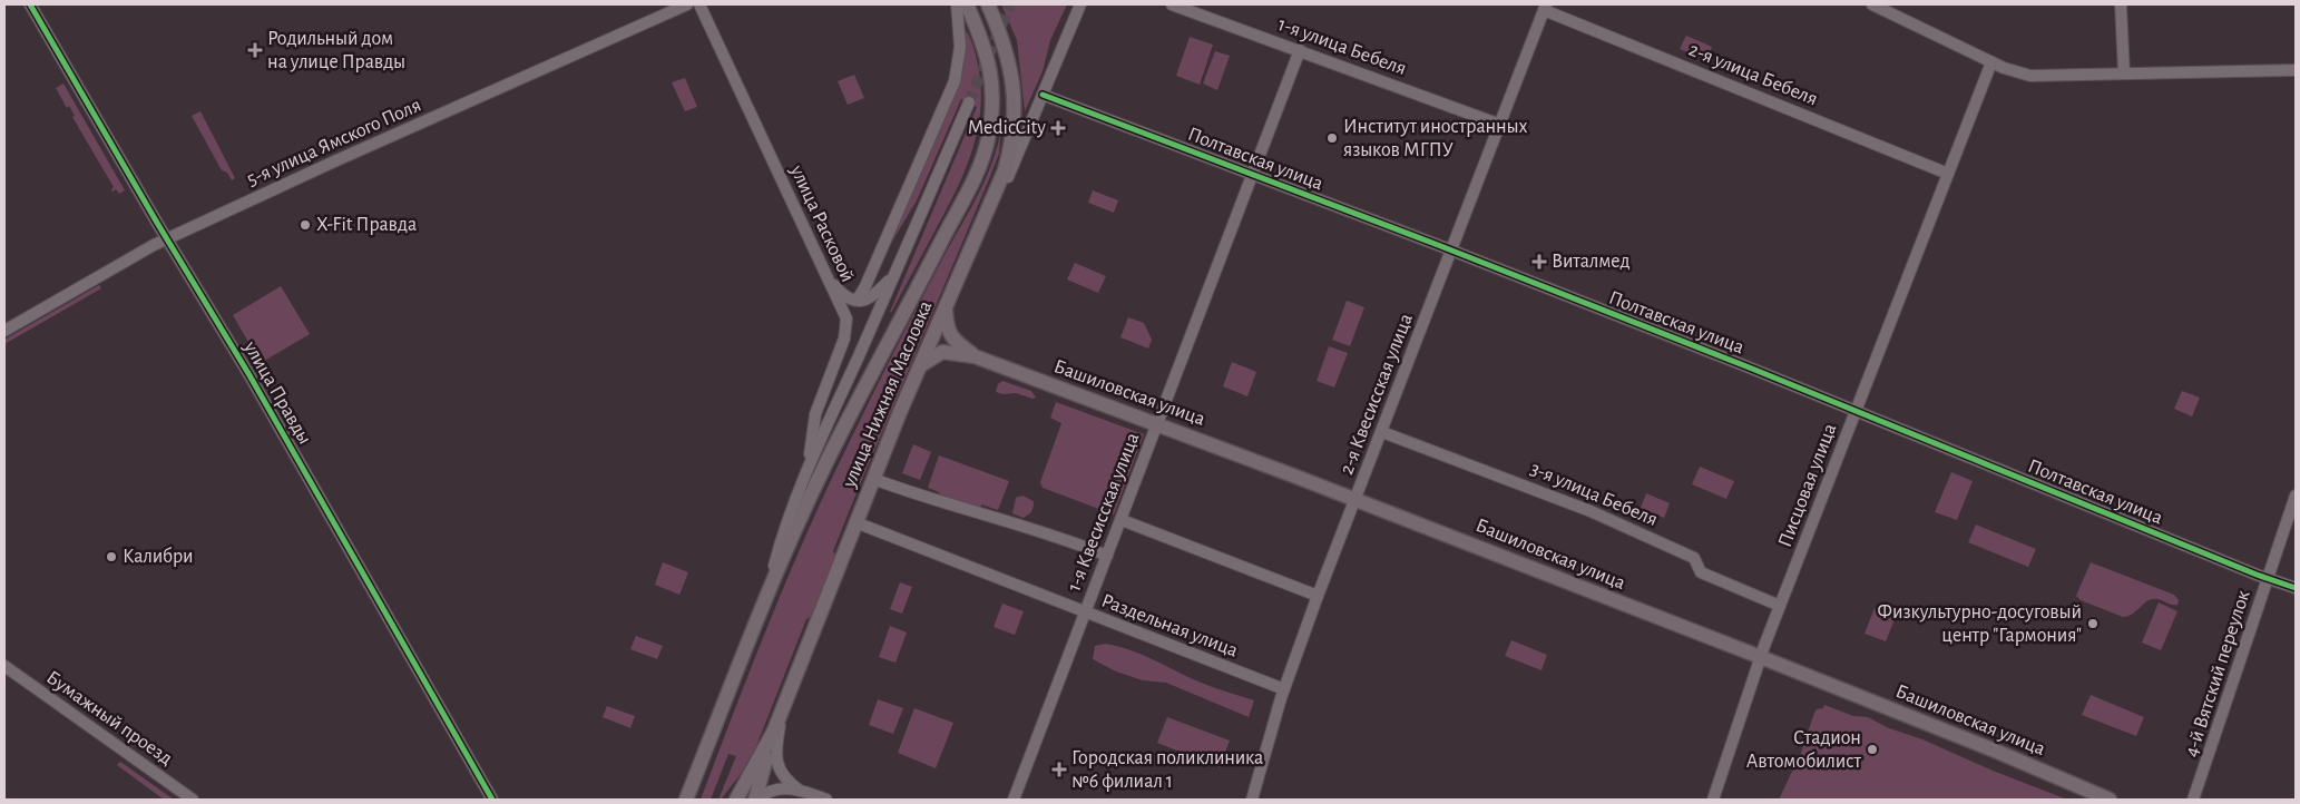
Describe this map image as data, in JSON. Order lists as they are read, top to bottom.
{
  "streets": {
    "main road": ["Башиловская улица", "улица Нижняя Масловка"],
    "street": [
      "1-я улица Бебеля",
      "2-я улица Бебеля",
      "5-я улица Ямского Поля",
      "Полтавская улица",
      "улица Расковой",
      "улица Правды",
      "2-я Квесисская улица",
      "Писцовая улица",
      "3-я улица Бебеля",
      "1-я Квесисская улица",
      "Раздельная улица",
      "4-й Вятский переулок",
      "Бумажный проезд"
    ]
  },
  "crossings": [
    ["1-я улица Бебеля", "2-я Квесисская улица"],
    ["1-я улица Бебеля", "1-я Квесисская улица"],
    ["2-я улица Бебеля", "2-я Квесисская улица"],
    ["2-я улица Бебеля", "Писцовая улица"],
    ["5-я улица Ямского Поля", "улица Правды"],
    ["Полтавская улица", "улица Нижняя Масловка"],
    ["Полтавская улица", "2-я Квесисская улица"],
    ["Полтавская улица", "Писцовая улица"],
    ["Полтавская улица", "1-я Квесисская улица"],
    ["Полтавская улица", "4-й Вятский переулок"],
    ["улица Расковой", "улица Нижняя Масловка"],
    ["Башиловская улица", "улица Нижняя Масловка"],
    ["Башиловская улица", "2-я Квесисская улица"],
    ["Башиловская улица", "Писцовая улица"],
    ["Башиловская улица", "1-я Квесисская улица"],
    ["улица Нижняя Масловка", "Раздельная улица"],
    ["2-я Квесисская улица", "3-я улица Бебеля"],
    ["2-я Квесисская улица", "Раздельная улица"],
    ["Писцовая улица", "3-я улица Бебеля"],
    ["1-я Квесисская улица", "Раздельная улица"]
  ],
  "places": {
    "health": [
      "Родильный дом на улице Правды",
      "MedicCity",
      "Виталмед",
      "Городская поликлиника №6 филиал 1"
    ],
    "other": [
      "Институт иностранных языков МГПУ",
      "X-Fit Правда",
      "Калибри",
      "Физкультурно-досуговый центр \"Гармония\"",
      "Стадион Автомобилист"
    ]
  }
}
